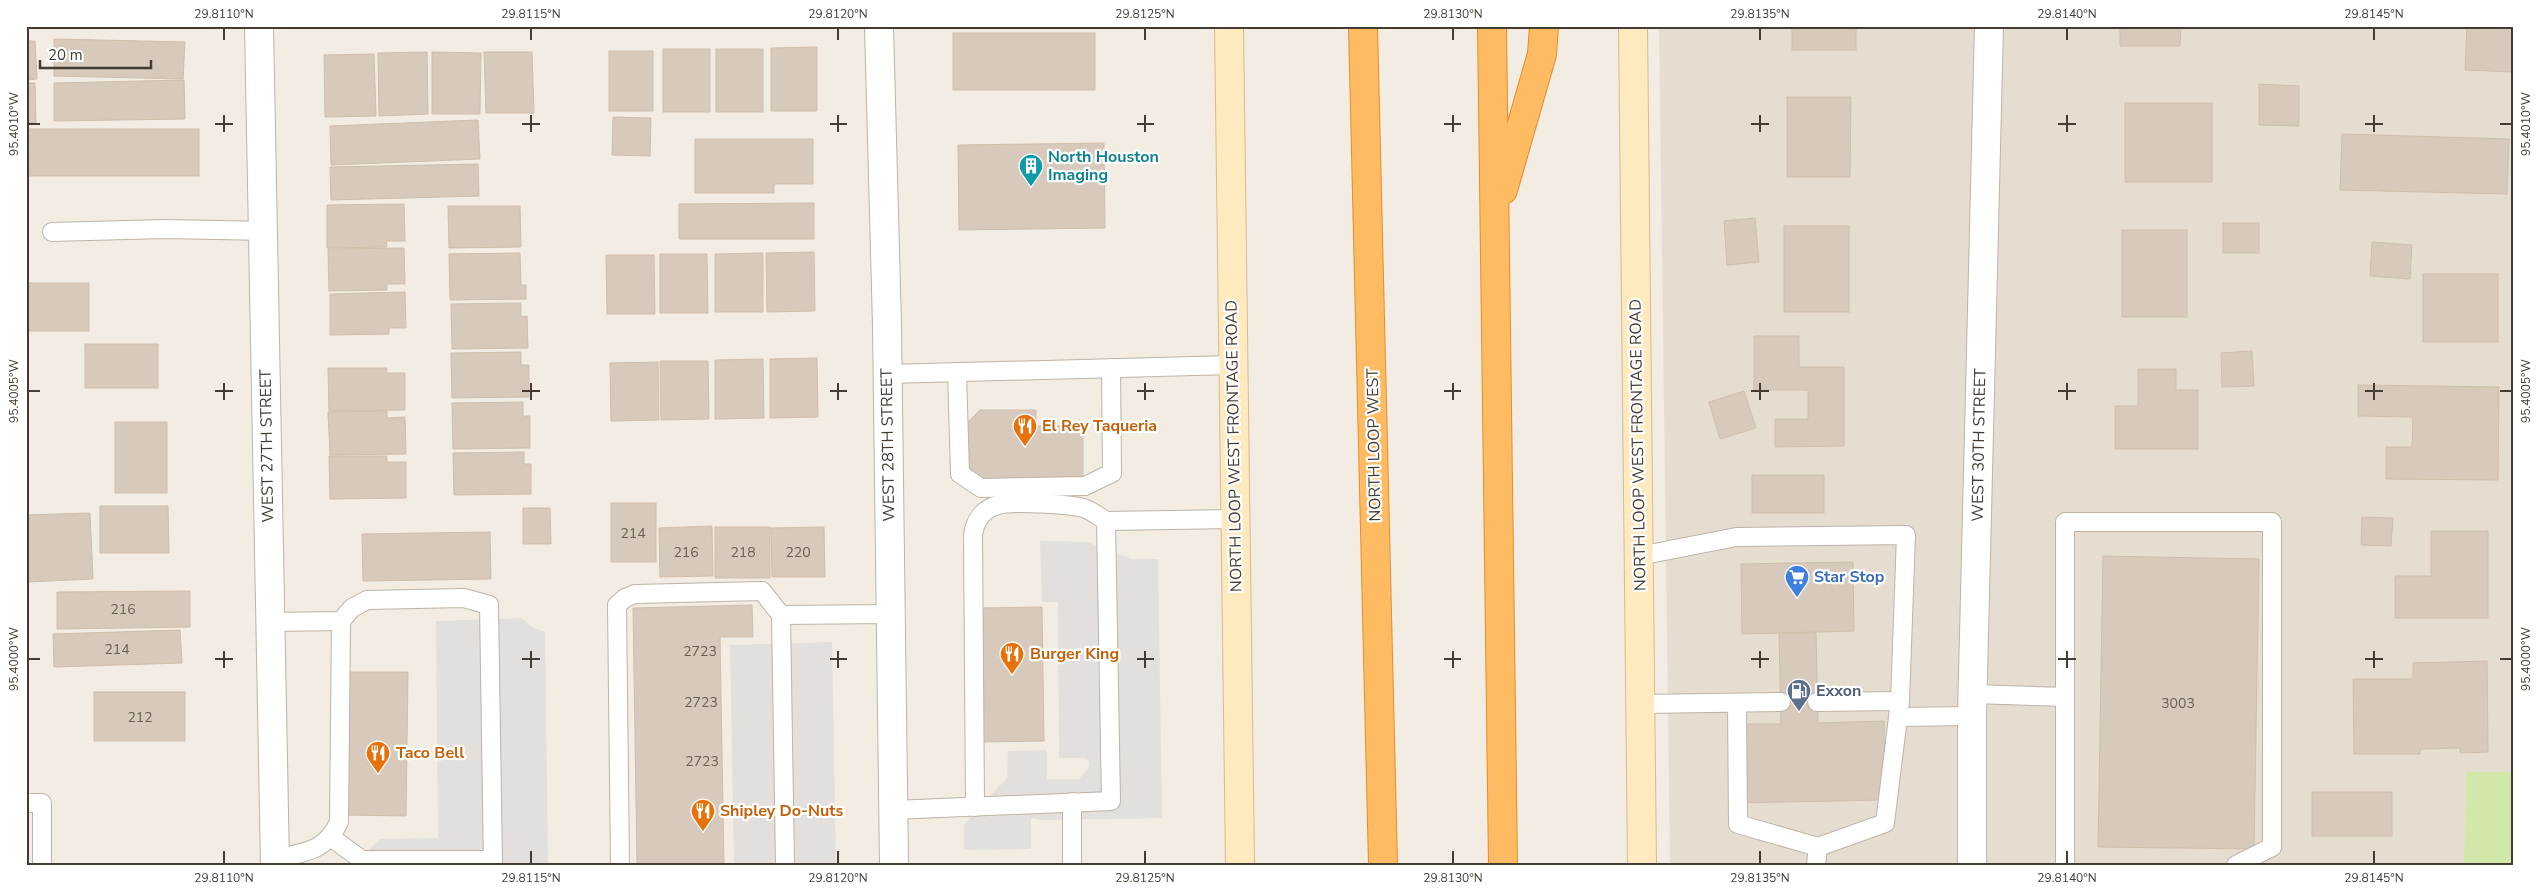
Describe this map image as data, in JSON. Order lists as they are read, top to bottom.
{
  "streets": {
    "highway": ["NORTH LOOP WEST"],
    "main road": ["NORTH LOOP WEST FRONTAGE ROAD"],
    "street": ["WEST 28TH STREET", "WEST 30TH STREET", "WEST 27TH STREET"]
  },
  "places": {
    "building": ["North Houston Imaging"],
    "restaurant": [
      "El Rey Taqueria",
      "Burger King",
      "Taco Bell",
      "Shipley Do-Nuts"
    ],
    "supermarket": ["Star Stop"],
    "fuel station": ["Exxon"]
  },
  "house_numbers": [
    "214",
    "216",
    "218",
    "220",
    "216",
    "214",
    "2723",
    "2723",
    "3003",
    "212",
    "2723"
  ],
  "scale_bar": "20 m",
  "coordinates": [
    "29.8110°N",
    "29.8115°N",
    "29.8120°N",
    "29.8125°N",
    "29.8130°N",
    "29.8135°N",
    "29.8140°N",
    "29.8145°N",
    "95.4010°W",
    "95.4005°W",
    "95.4000°W"
  ]
}
